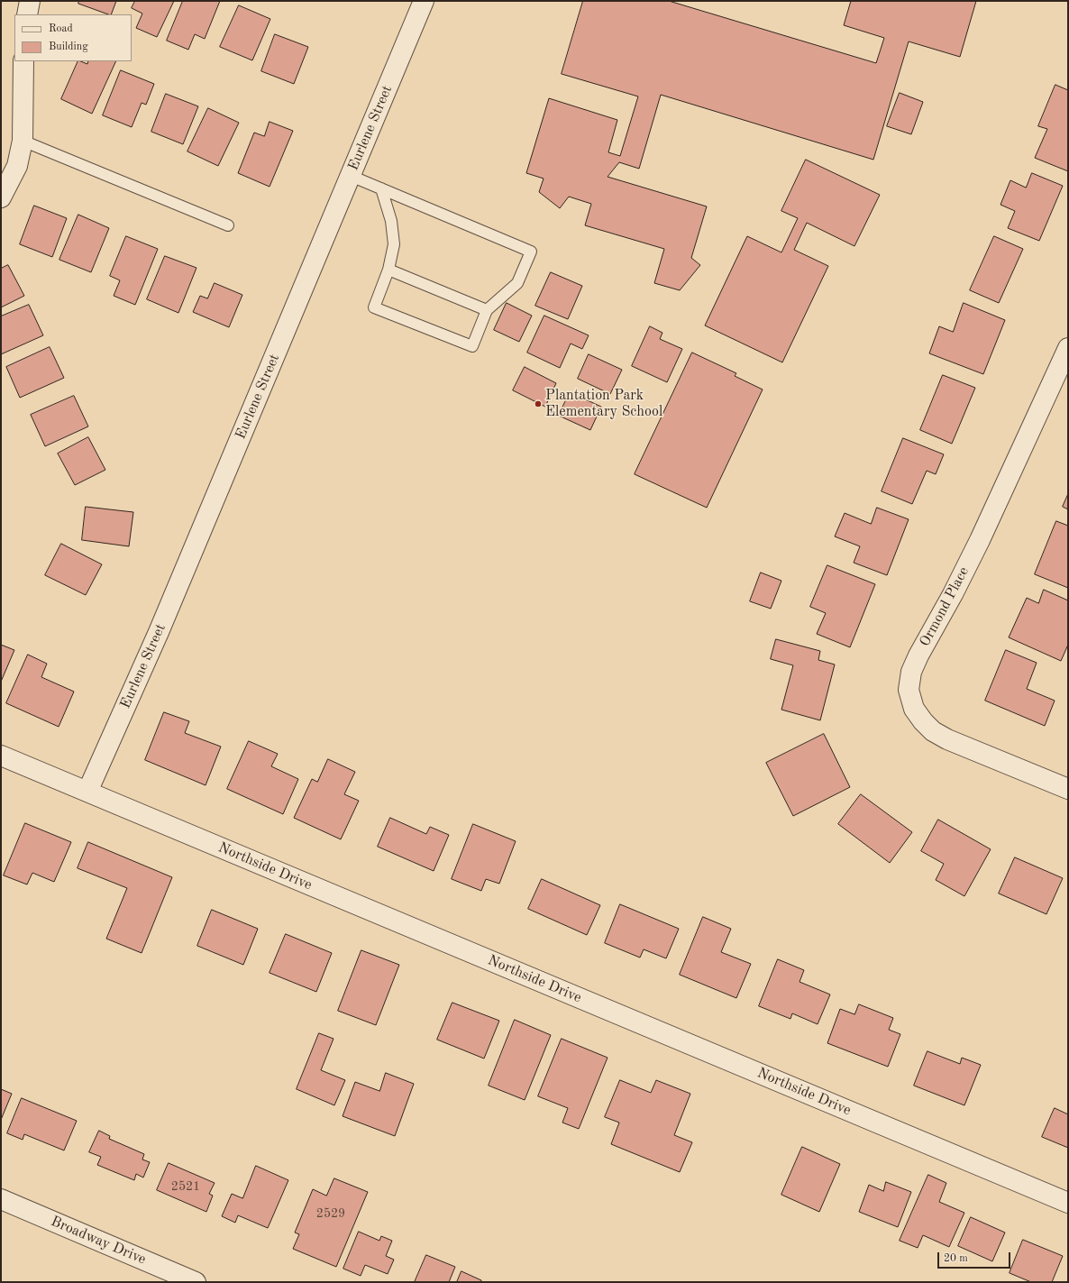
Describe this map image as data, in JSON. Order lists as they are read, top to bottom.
{
  "streets": {
    "street": [
      "Eurlene Street",
      "Ormond Place",
      "Northside Drive",
      "Broadway Drive"
    ]
  },
  "crossings": [
    ["Eurlene Street", "Northside Drive"]
  ],
  "places": ["Plantation Park Elementary School"],
  "house_numbers": ["2521", "2529"],
  "legend": ["Road", "Building"],
  "scale_bar": "20 m"
}
